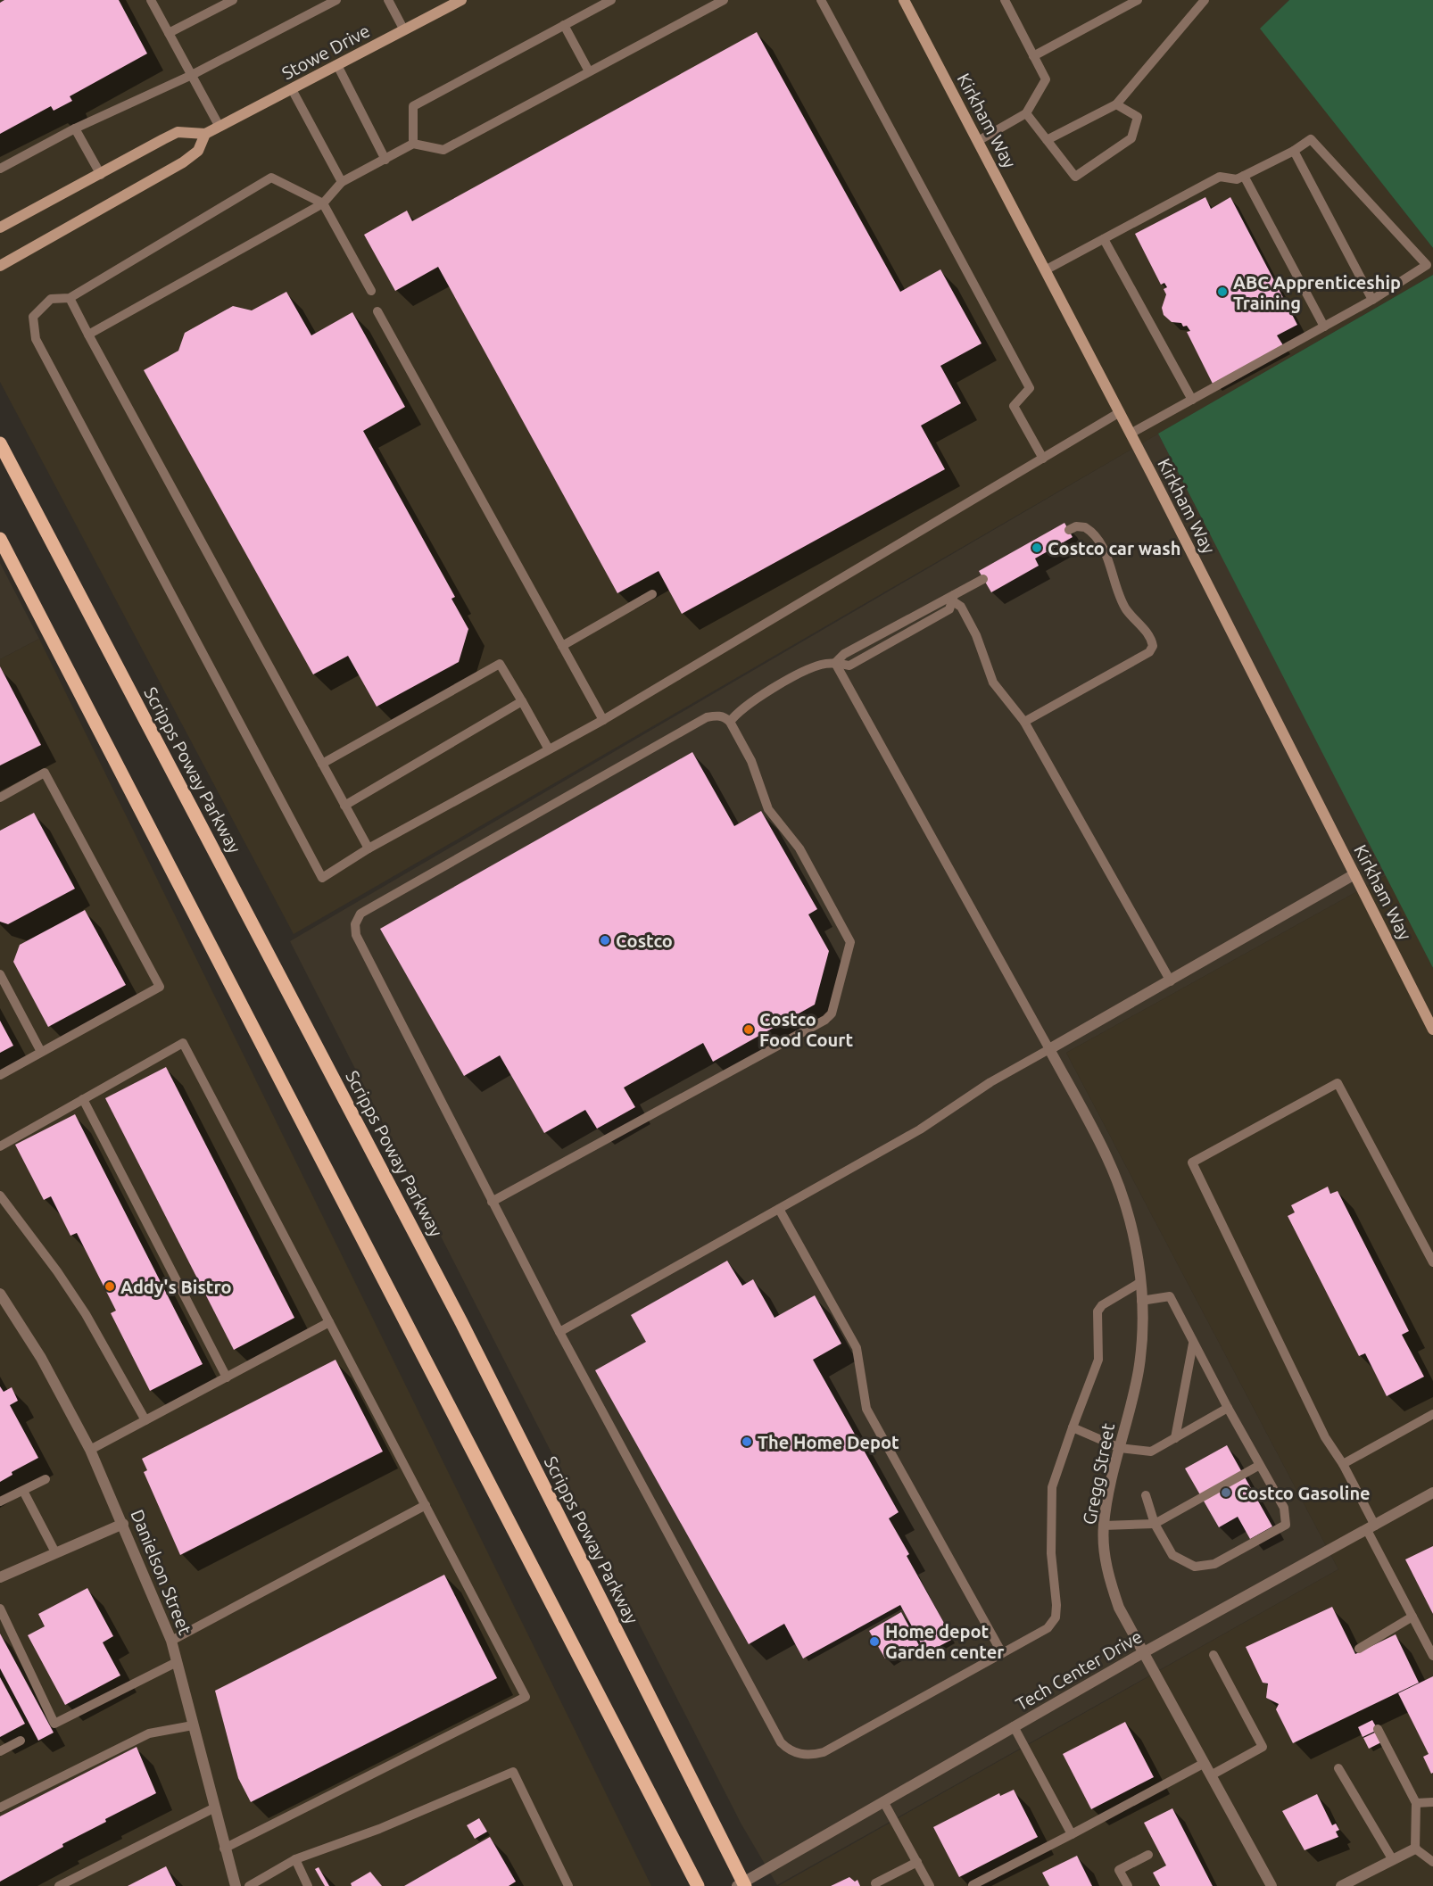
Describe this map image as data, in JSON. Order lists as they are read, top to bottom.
{
  "streets": {
    "main road": ["Stowe Drive", "Kirkham Way", "Scripps Poway Parkway"],
    "street": ["Gregg Street", "Danielson Street", "Tech Center Drive"]
  },
  "crossings": [
    ["Scripps Poway Parkway", "Tech Center Drive"],
    ["Gregg Street", "Tech Center Drive"]
  ],
  "places": [
    "ABC Apprenticeship Training",
    "Costco car wash",
    "Costco",
    "Costco Food Court",
    "Addy's Bistro",
    "The Home Depot",
    "Costco Gasoline",
    "Home depot Garden center"
  ]
}
